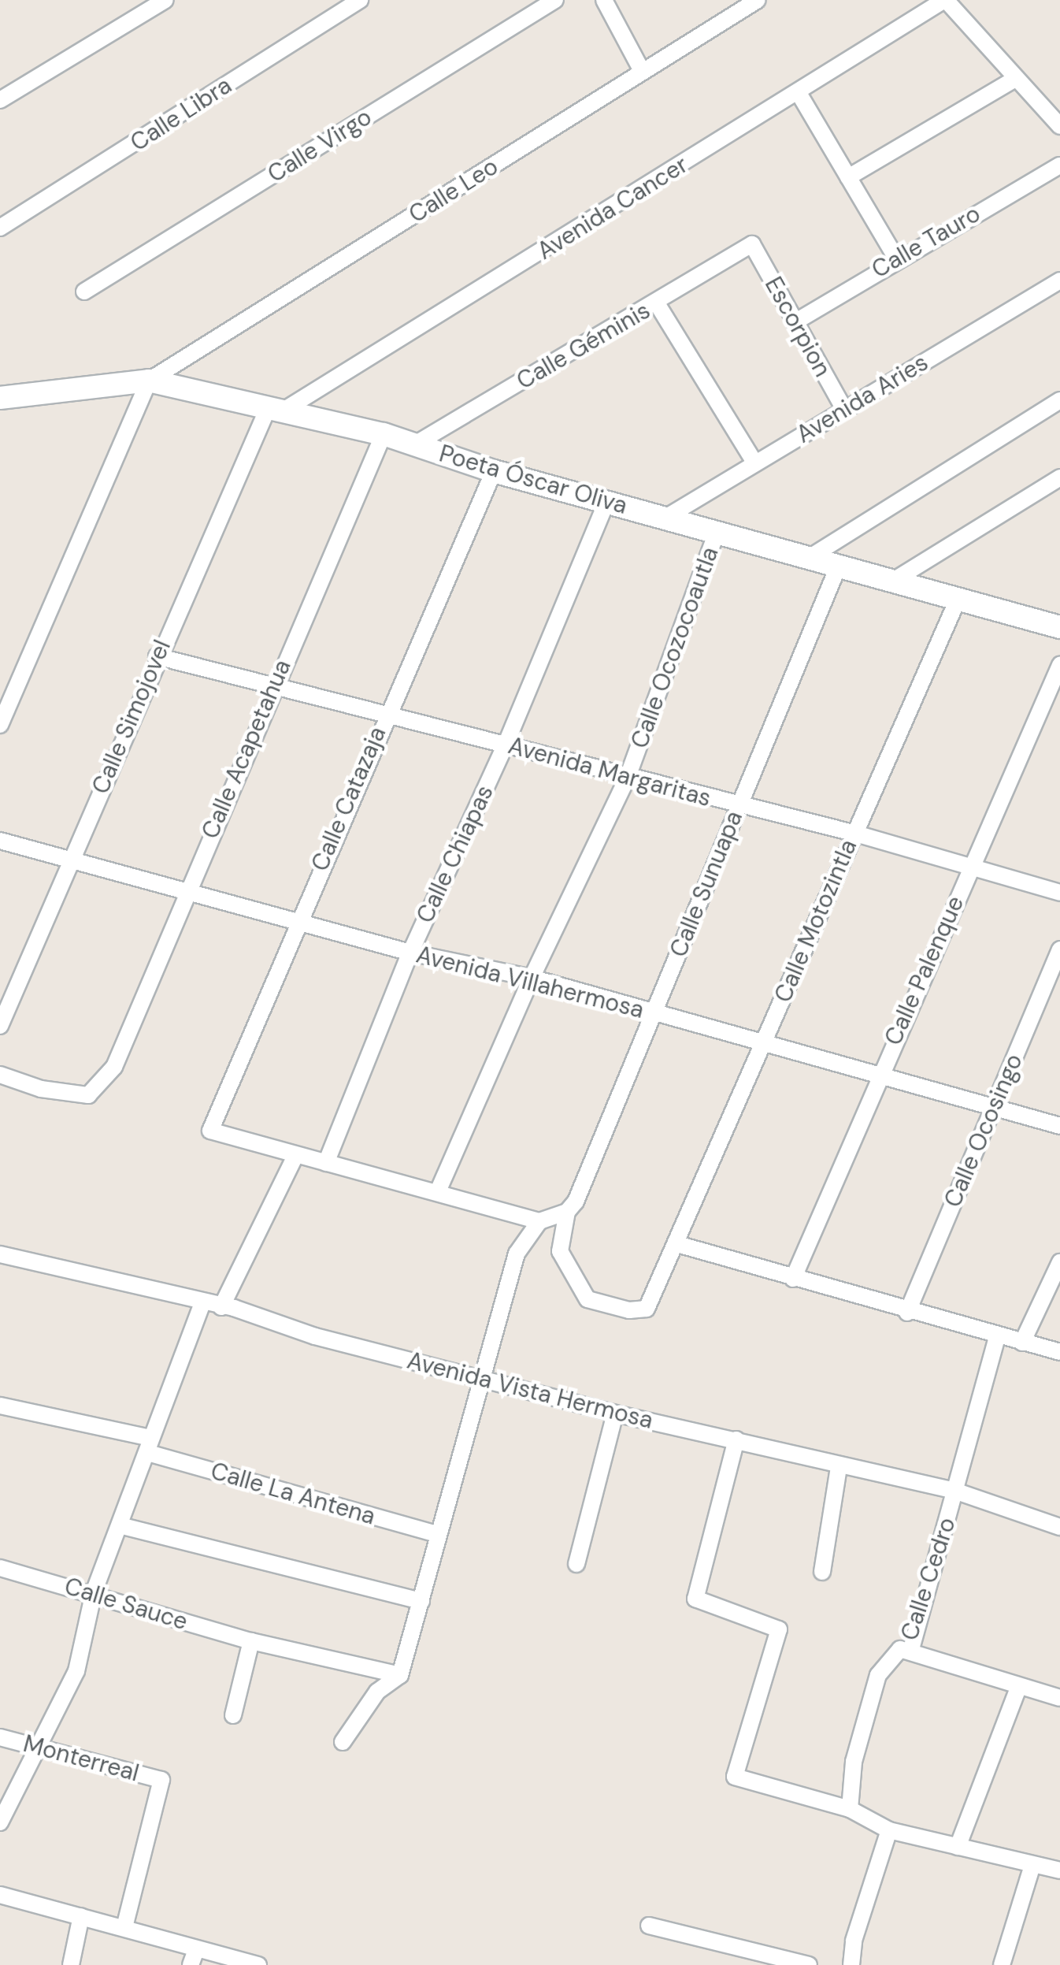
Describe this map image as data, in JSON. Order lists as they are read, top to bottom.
{
  "streets": {
    "street": [
      "Calle Libra",
      "Calle Virgo",
      "Calle Leo",
      "Avenida Cancer",
      "Calle Tauro",
      "Escorpion",
      "Calle Géminis",
      "Avenida Aries",
      "Poeta Óscar Oliva",
      "Calle Ocozocoautla",
      "Calle Simojovel",
      "Calle Acapetahua",
      "Avenida Margaritas",
      "Calle Catazaja",
      "Calle Chiapas",
      "Calle Sunuapa",
      "Calle Motozintla",
      "Calle Palenque",
      "Avenida Villahermosa",
      "Calle Ocosingo",
      "Avenida Vista Hermosa",
      "Calle La Antena",
      "Calle Cedro",
      "Calle Sauce",
      "Monterreal"
    ]
  },
  "crossings": [
    ["Calle Leo", "Poeta Óscar Oliva"],
    ["Avenida Cancer", "Poeta Óscar Oliva"],
    ["Avenida Cancer", "Calle Simojovel"],
    ["Calle Tauro", "Escorpion"],
    ["Escorpion", "Calle Géminis"],
    ["Escorpion", "Avenida Aries"],
    ["Calle Géminis", "Poeta Óscar Oliva"],
    ["Avenida Aries", "Poeta Óscar Oliva"],
    ["Poeta Óscar Oliva", "Calle Ocozocoautla"],
    ["Poeta Óscar Oliva", "Calle Simojovel"],
    ["Poeta Óscar Oliva", "Calle Acapetahua"],
    ["Poeta Óscar Oliva", "Calle Catazaja"],
    ["Poeta Óscar Oliva", "Calle Chiapas"],
    ["Poeta Óscar Oliva", "Calle Sunuapa"],
    ["Poeta Óscar Oliva", "Calle Motozintla"],
    ["Calle Ocozocoautla", "Avenida Margaritas"],
    ["Calle Ocozocoautla", "Avenida Villahermosa"],
    ["Calle Simojovel", "Avenida Margaritas"],
    ["Calle Simojovel", "Avenida Villahermosa"],
    ["Calle Acapetahua", "Avenida Margaritas"],
    ["Calle Acapetahua", "Avenida Villahermosa"],
    ["Avenida Margaritas", "Calle Catazaja"],
    ["Avenida Margaritas", "Calle Chiapas"],
    ["Avenida Margaritas", "Calle Sunuapa"],
    ["Avenida Margaritas", "Calle Motozintla"],
    ["Avenida Margaritas", "Calle Palenque"],
    ["Calle Catazaja", "Avenida Villahermosa"],
    ["Calle Chiapas", "Avenida Villahermosa"],
    ["Calle Sunuapa", "Calle Motozintla"],
    ["Calle Sunuapa", "Avenida Villahermosa"],
    ["Calle Motozintla", "Avenida Villahermosa"],
    ["Calle Palenque", "Avenida Villahermosa"],
    ["Avenida Villahermosa", "Calle Ocosingo"],
    ["Avenida Vista Hermosa", "Calle Cedro"]
  ]
}
